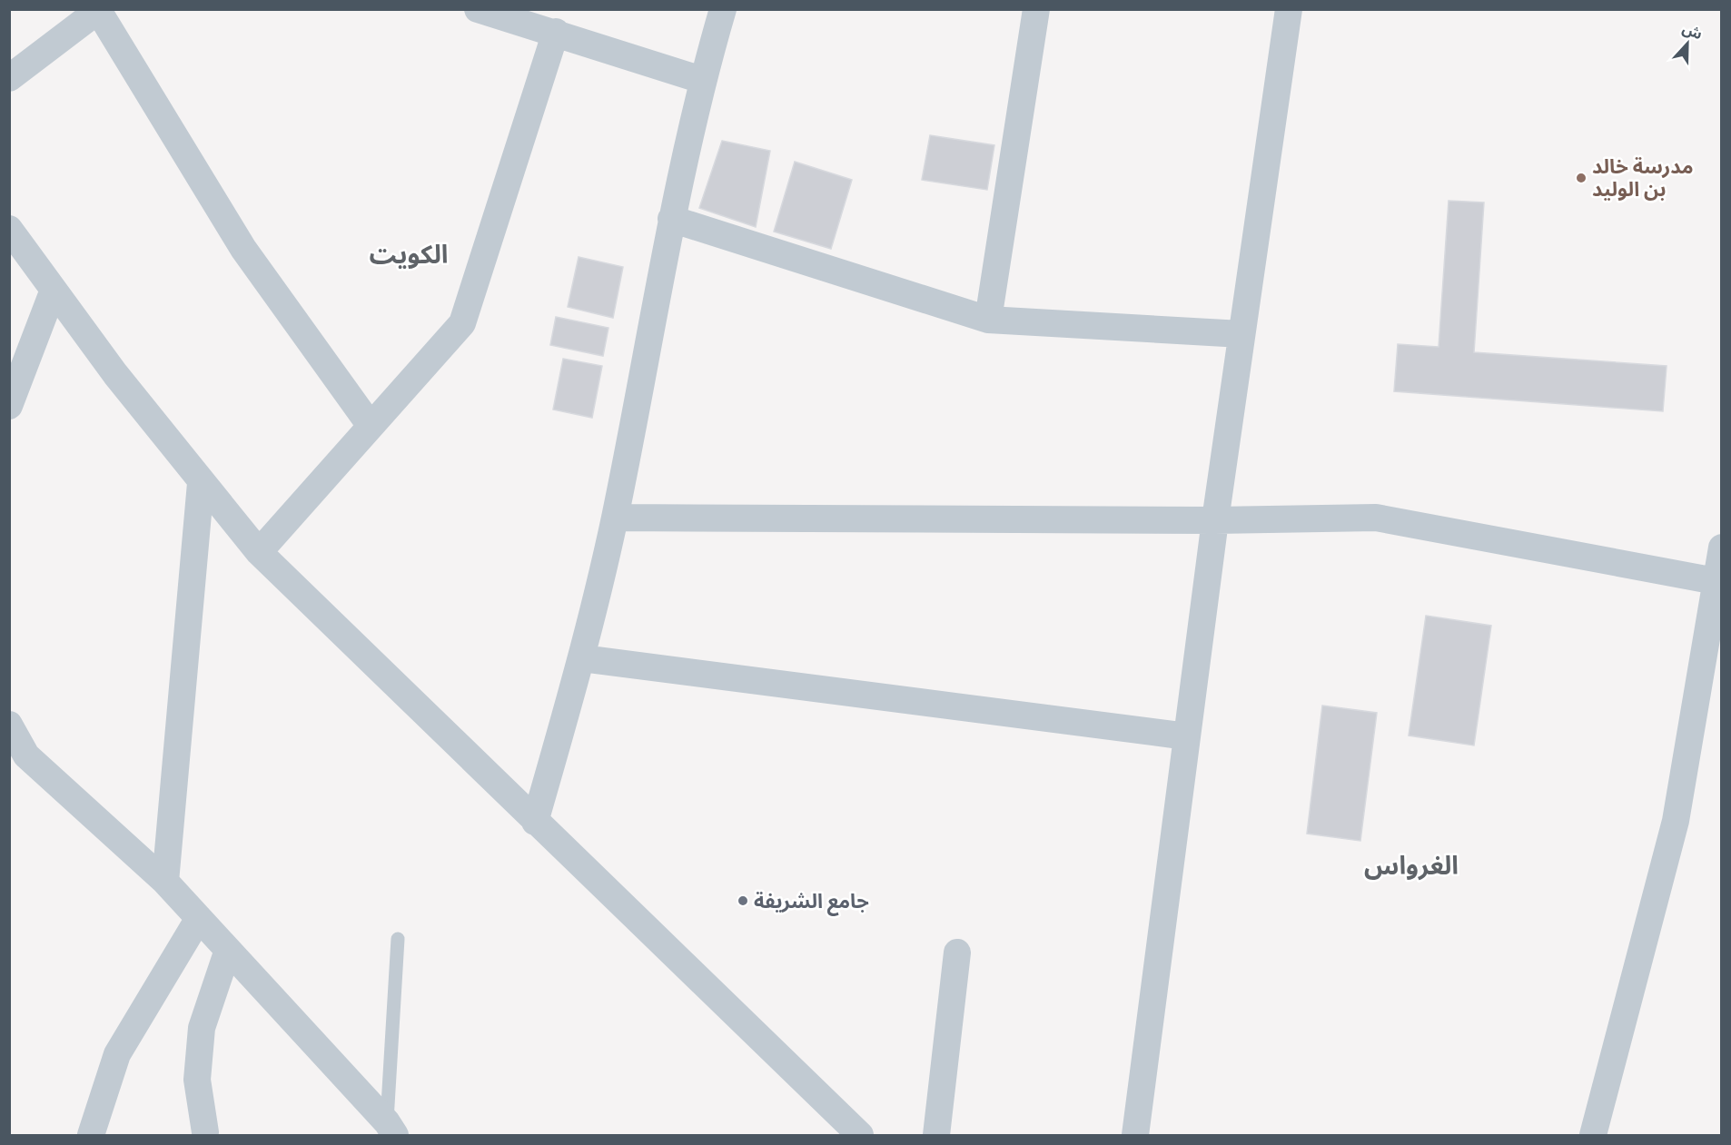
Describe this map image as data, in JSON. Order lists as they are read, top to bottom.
{
  "districts": ["الكويت", "الغرواس"],
  "places": ["مدرسة خالد بن الوليد", "جامع الشريفة"],
  "north": "top"
}
